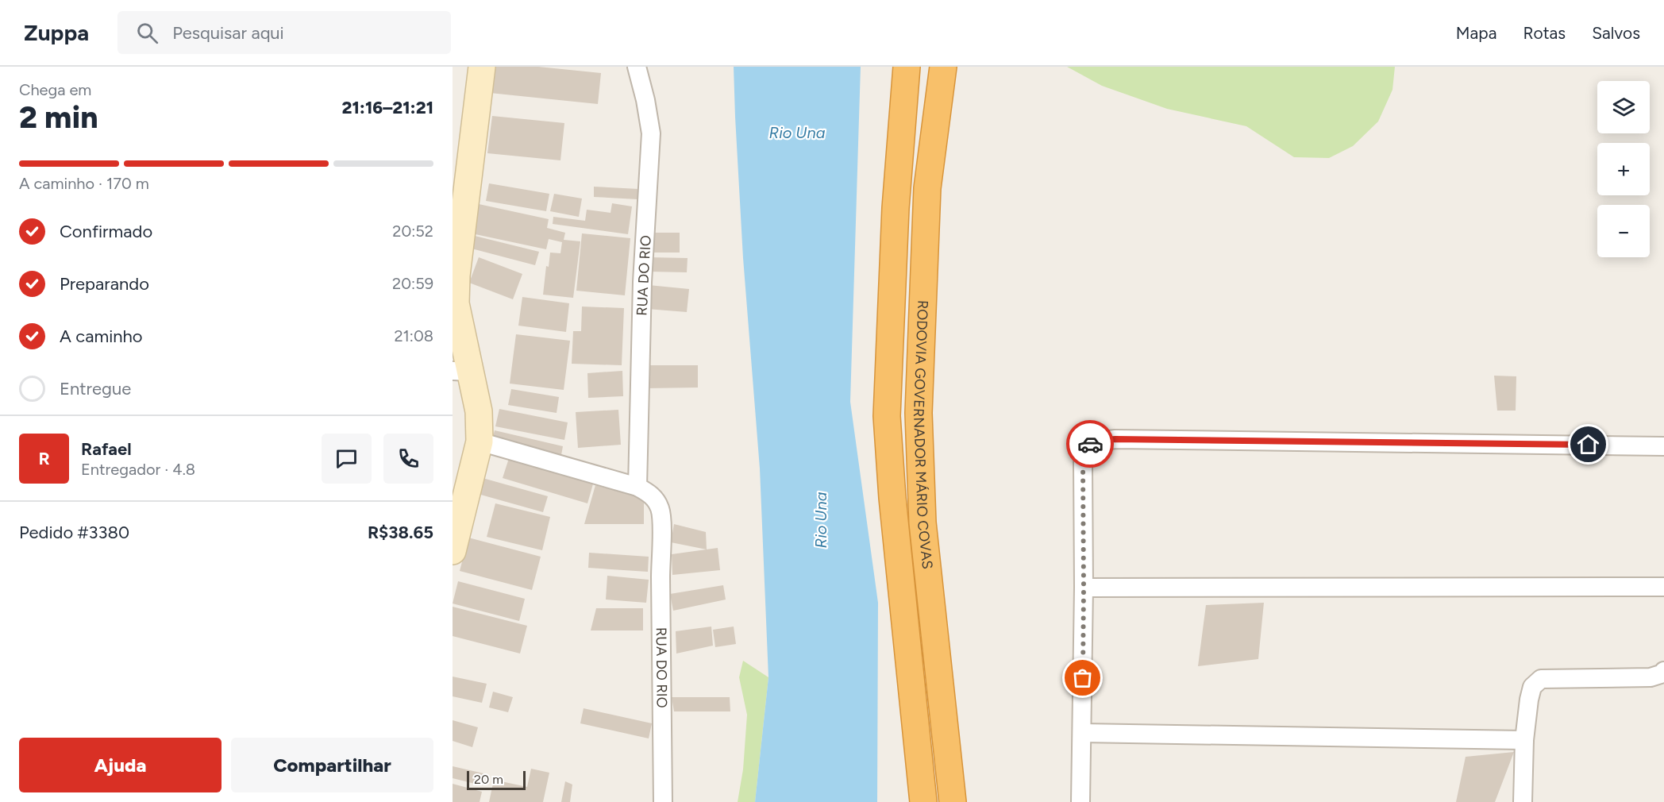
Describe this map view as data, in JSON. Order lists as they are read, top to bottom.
{
  "streets": {
    "highway": ["RODOVIA GOVERNADOR MÁRIO COVAS"],
    "street": ["RUA DO RIO"]
  },
  "water": ["Rio Una"],
  "scale_bar": "20 m",
  "page": {
    "header": "Zuppa",
    "search": "Pesquisar aqui",
    "nav": ["Mapa", "Rotas", "Salvos"],
    "heading": ["2 min", "Chega em", "21:16–21:21"],
    "panel": [
      "Rafael",
      "Entregador · 4.8",
      "Pedido #3380",
      "R$38.65"
    ],
    "map_buttons": ["+", "−"],
    "bar": "A caminho · 170 m",
    "list": [
      ["Confirmado", "20:52"],
      ["Preparando", "20:59"],
      ["A caminho", "21:08"],
      "Entregue"
    ],
    "round": "R",
    "buttons": ["Ajuda", "Compartilhar"],
    "scale": "20 m"
  }
}
